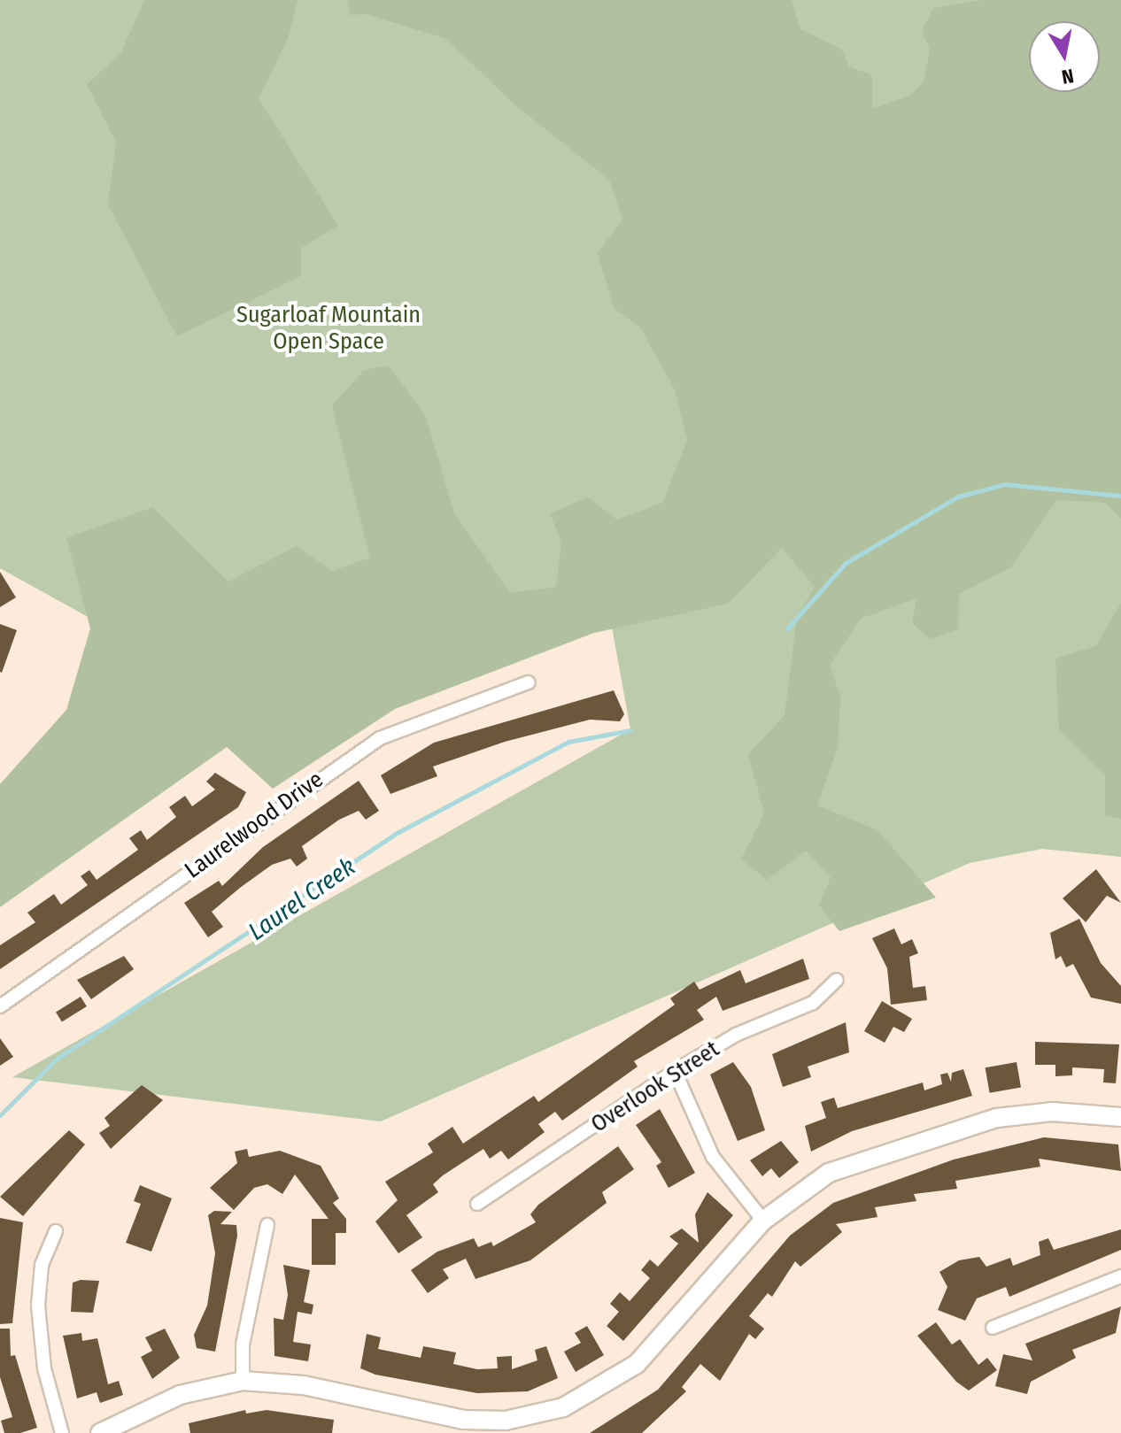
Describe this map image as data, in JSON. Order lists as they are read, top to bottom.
{
  "streets": {
    "street": ["Laurelwood Drive", "Overlook Street"]
  },
  "water": ["Laurel Creek"],
  "parks": ["Sugarloaf Mountain Open Space"],
  "north": "bottom"
}
